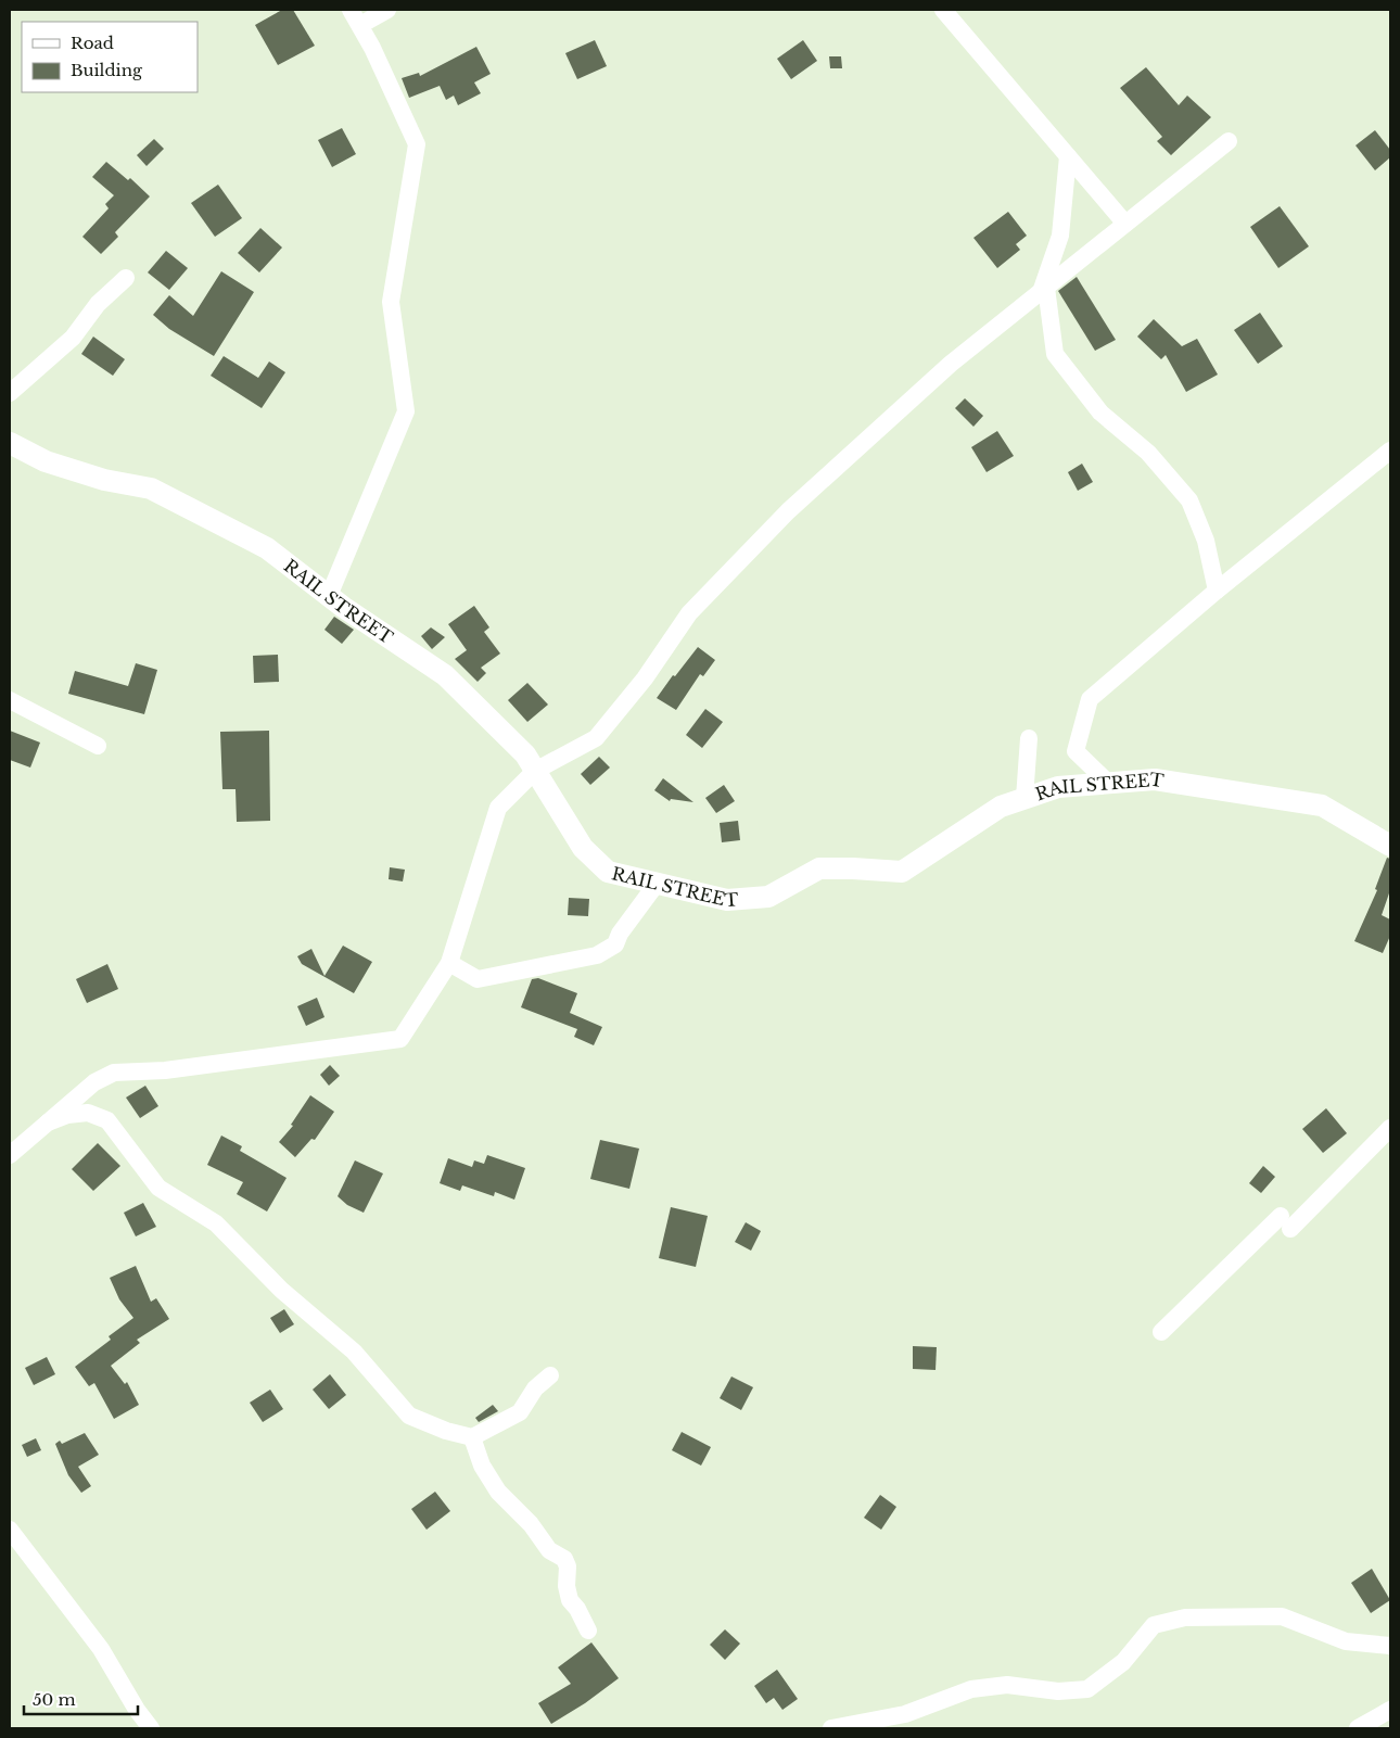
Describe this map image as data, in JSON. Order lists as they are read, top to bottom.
{
  "streets": {
    "street": ["RAIL STREET"]
  },
  "legend": ["Road", "Building"],
  "scale_bar": "50 m"
}
